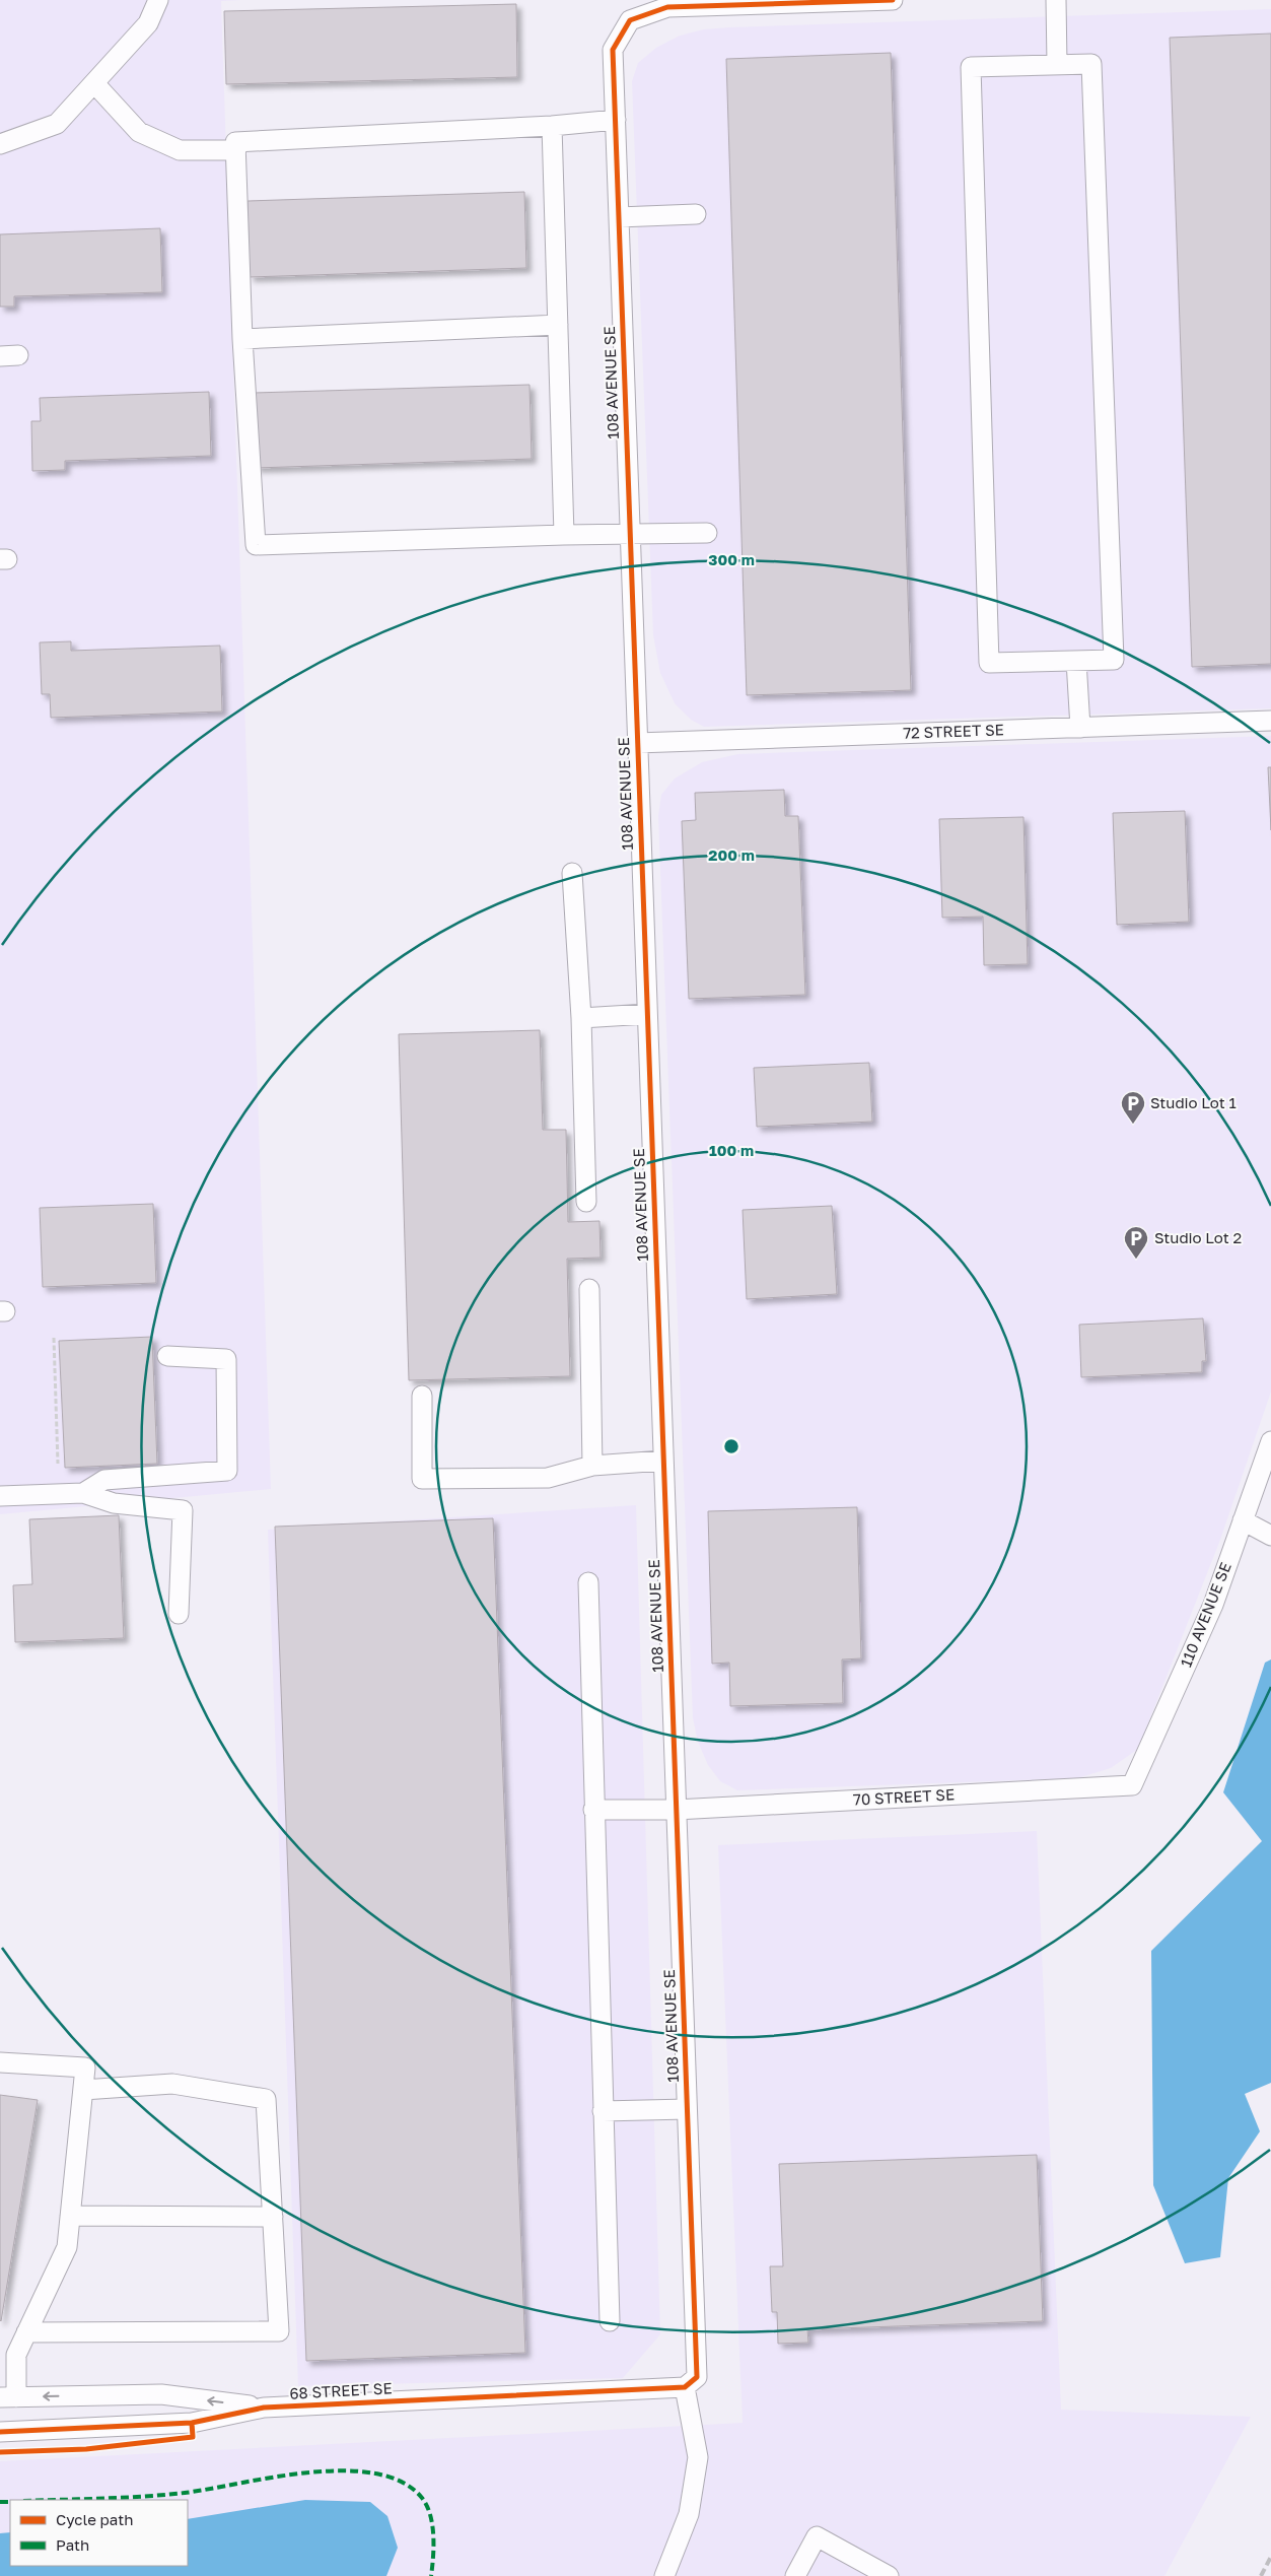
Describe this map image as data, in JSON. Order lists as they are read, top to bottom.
{
  "streets": {
    "street": [
      "108 AVENUE SE",
      "72 STREET SE",
      "110 AVENUE SE",
      "70 STREET SE",
      "68 STREET SE"
    ]
  },
  "crossings": [
    ["108 AVENUE SE", "72 STREET SE"],
    ["108 AVENUE SE", "70 STREET SE"],
    ["108 AVENUE SE", "68 STREET SE"],
    ["110 AVENUE SE", "70 STREET SE"]
  ],
  "places": {
    "parking": ["Studio Lot 1", "Studio Lot 2"]
  },
  "legend": ["Cycle path", "Path"],
  "rings": ["300 m", "200 m", "100 m"]
}
